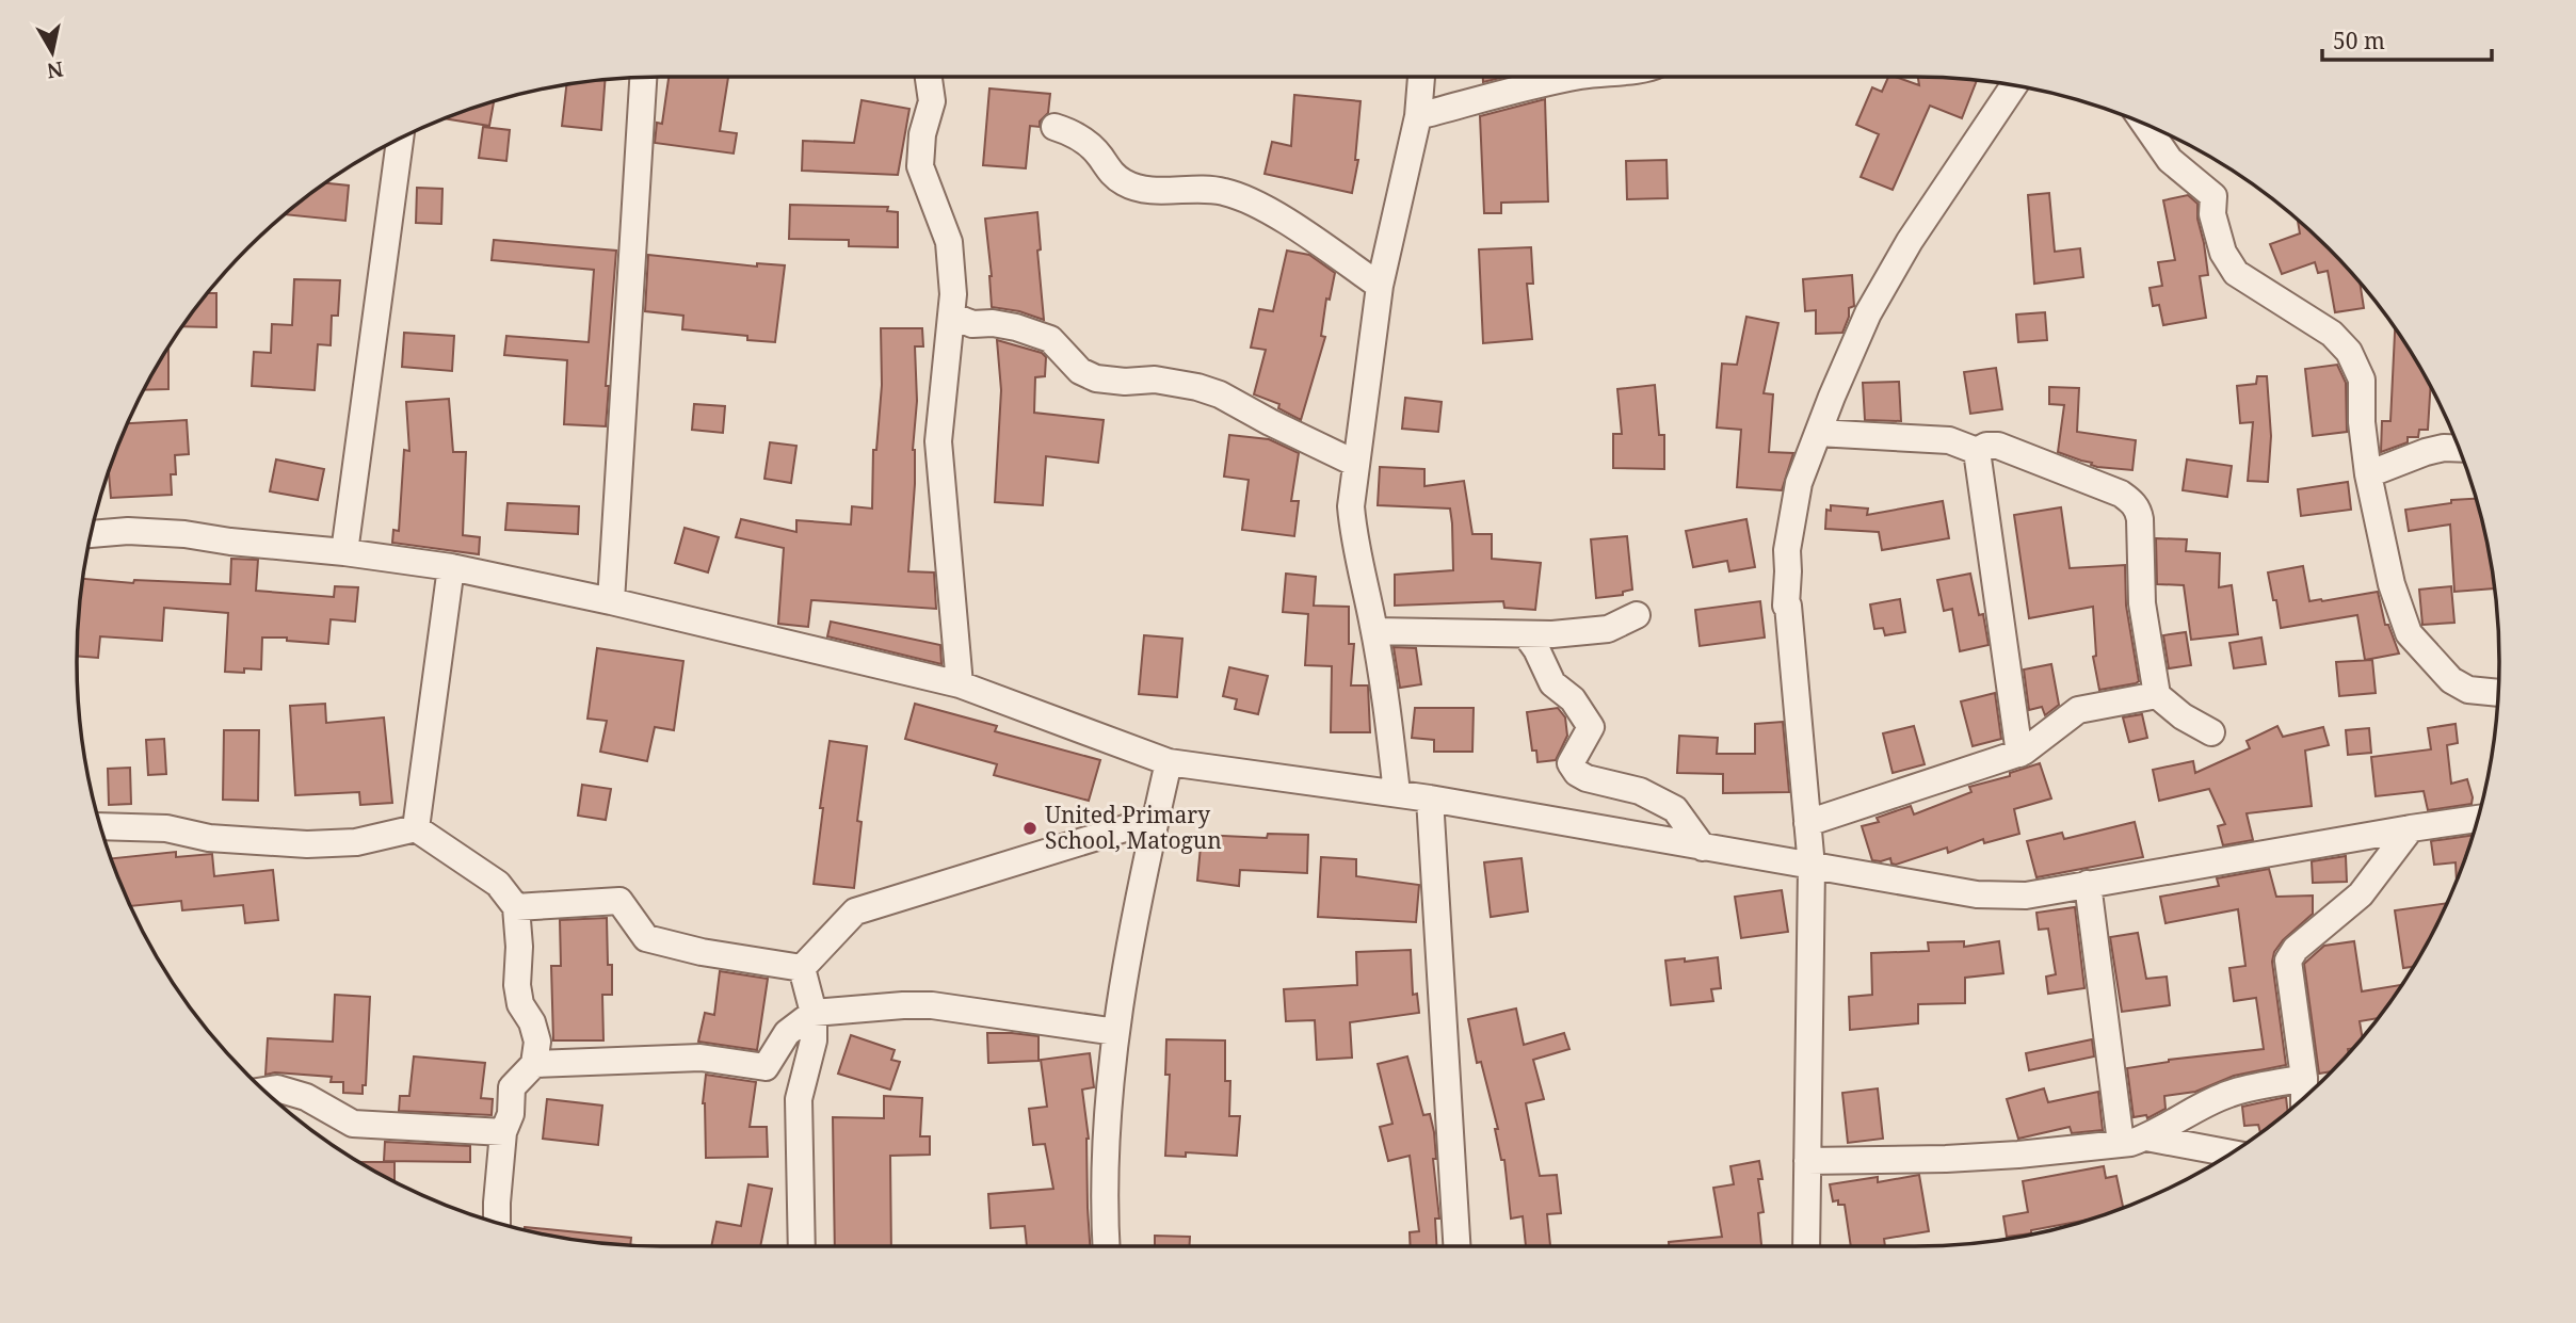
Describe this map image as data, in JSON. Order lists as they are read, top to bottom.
{
  "places": ["United Primary School, Matogun"],
  "scale_bar": "50 m",
  "north": "bottom"
}
